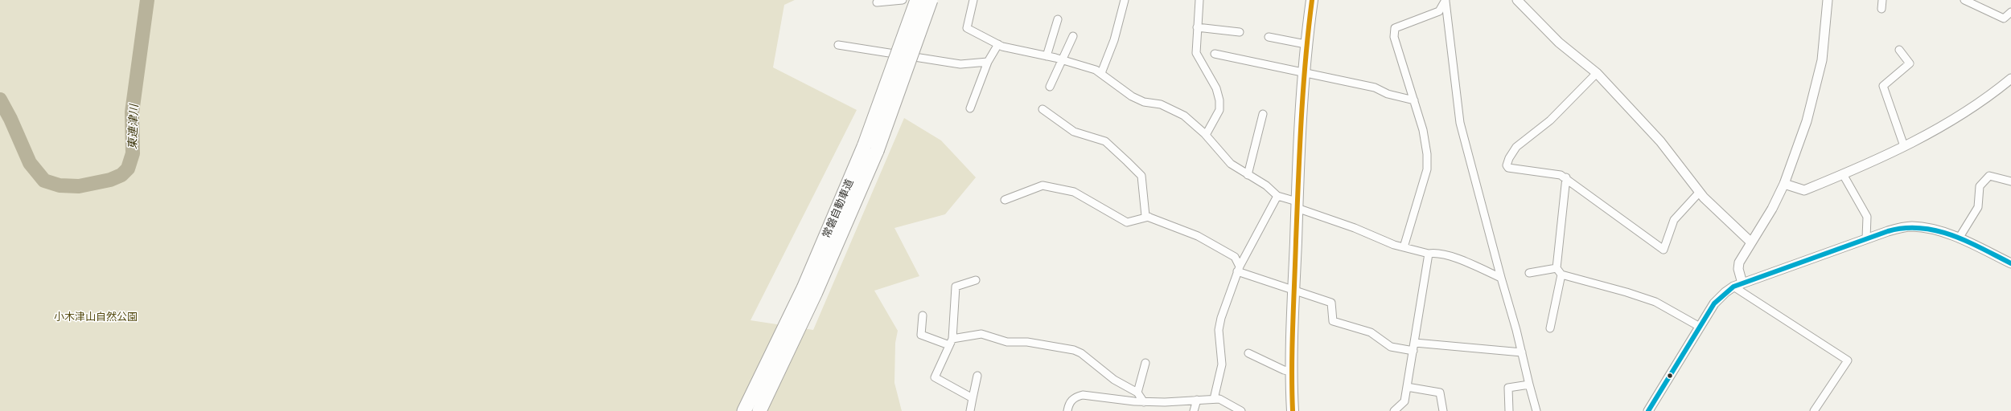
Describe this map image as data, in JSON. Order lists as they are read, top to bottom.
{
  "streets": {
    "highway": ["常磐自動車道"]
  },
  "water": ["東連津川"],
  "parks": ["小木津山自然公園"]
}
